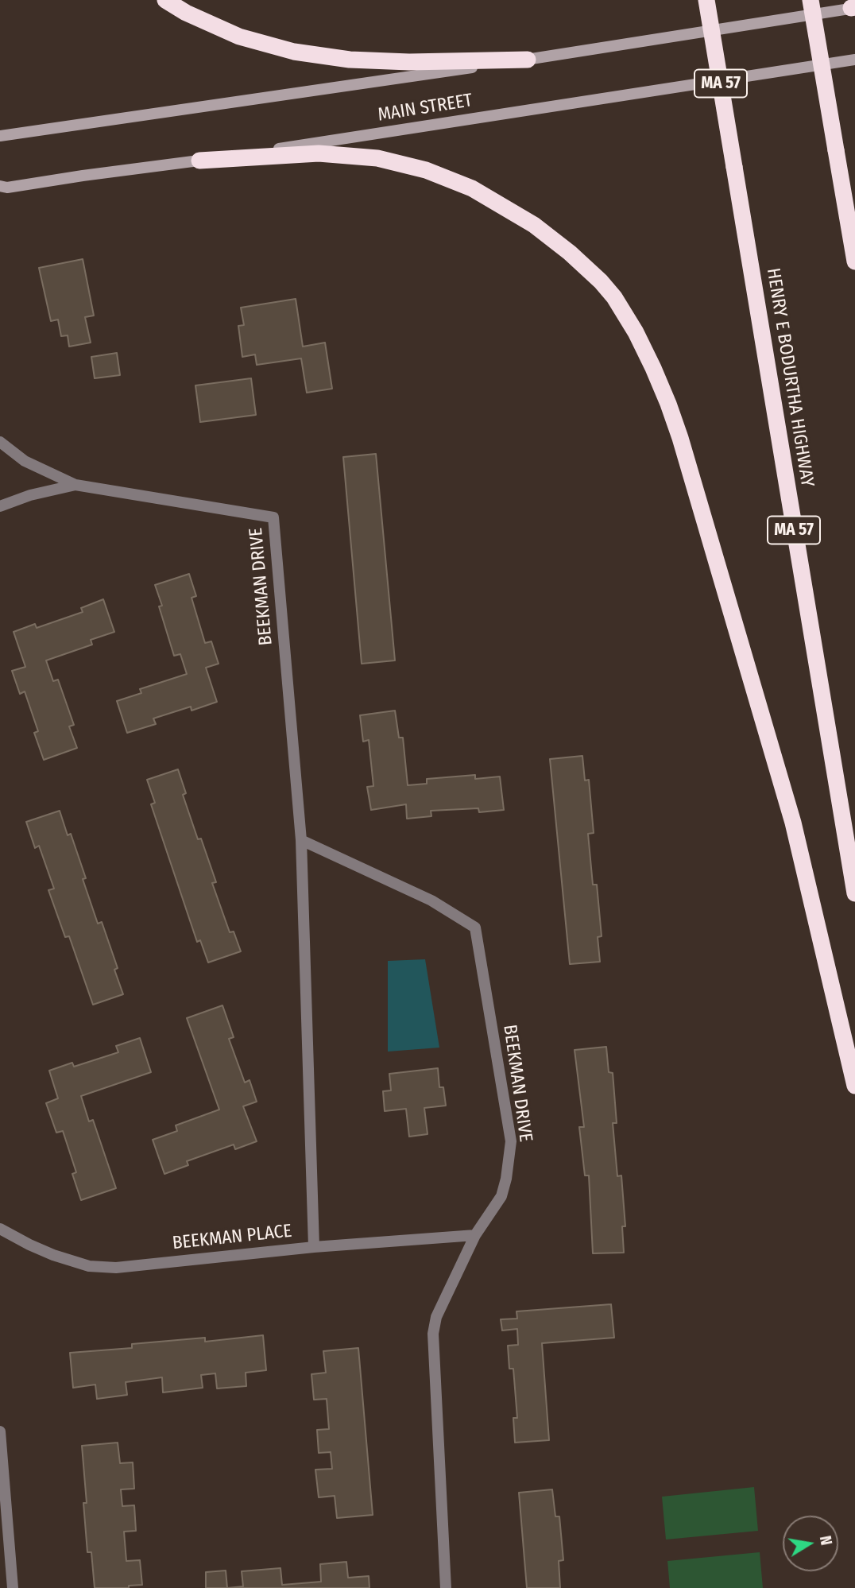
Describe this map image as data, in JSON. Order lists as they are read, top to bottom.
{
  "streets": {
    "highway": ["MA 57", "HENRY E BODURTHA HIGHWAY"],
    "main road": ["MAIN STREET"],
    "street": ["BEEKMAN DRIVE", "BEEKMAN PLACE"]
  },
  "crossings": [
    ["BEEKMAN DRIVE", "BEEKMAN PLACE"]
  ],
  "north": "right"
}
